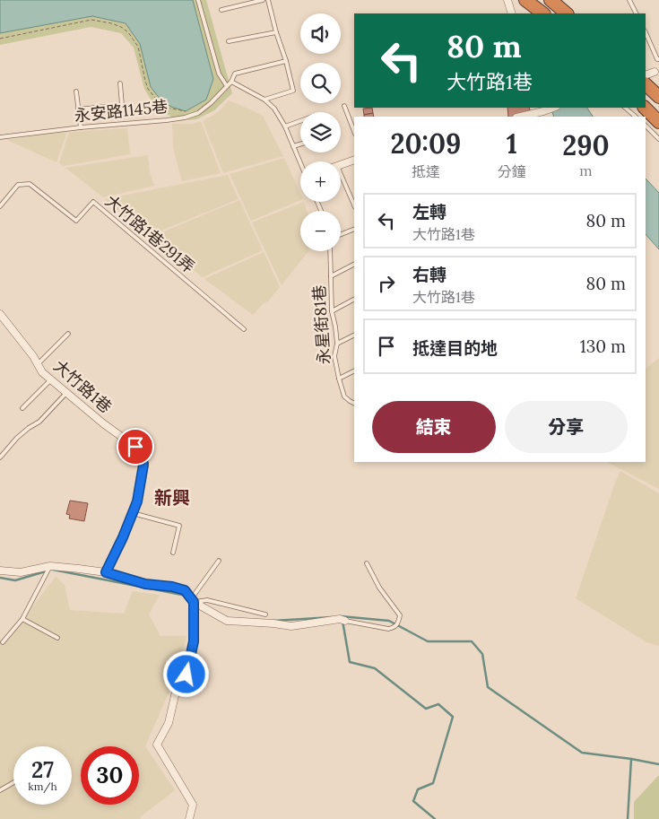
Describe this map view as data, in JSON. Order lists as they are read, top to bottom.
{
  "streets": {
    "street": ["大竹路1巷"],
    "lane": ["永安路1145巷", "大竹路1巷291弄", "永星街81巷"]
  },
  "districts": ["新興"],
  "page": {
    "map_buttons": ["+", "−"],
    "turn": ["80 m", "大竹路1巷"],
    "eta": [
      "20:09",
      "抵達",
      "1",
      "分鐘",
      "290",
      "m"
    ],
    "list": [
      {
        "name": "左轉",
        "note": "大竹路1巷",
        "value": "80 m"
      },
      {
        "name": "右轉",
        "note": "大竹路1巷",
        "value": "80 m"
      },
      {
        "name": "抵達目的地",
        "value": "130 m"
      }
    ],
    "buttons": ["結束", "分享"],
    "speed": "27 km/h",
    "limit": "30"
  }
}
